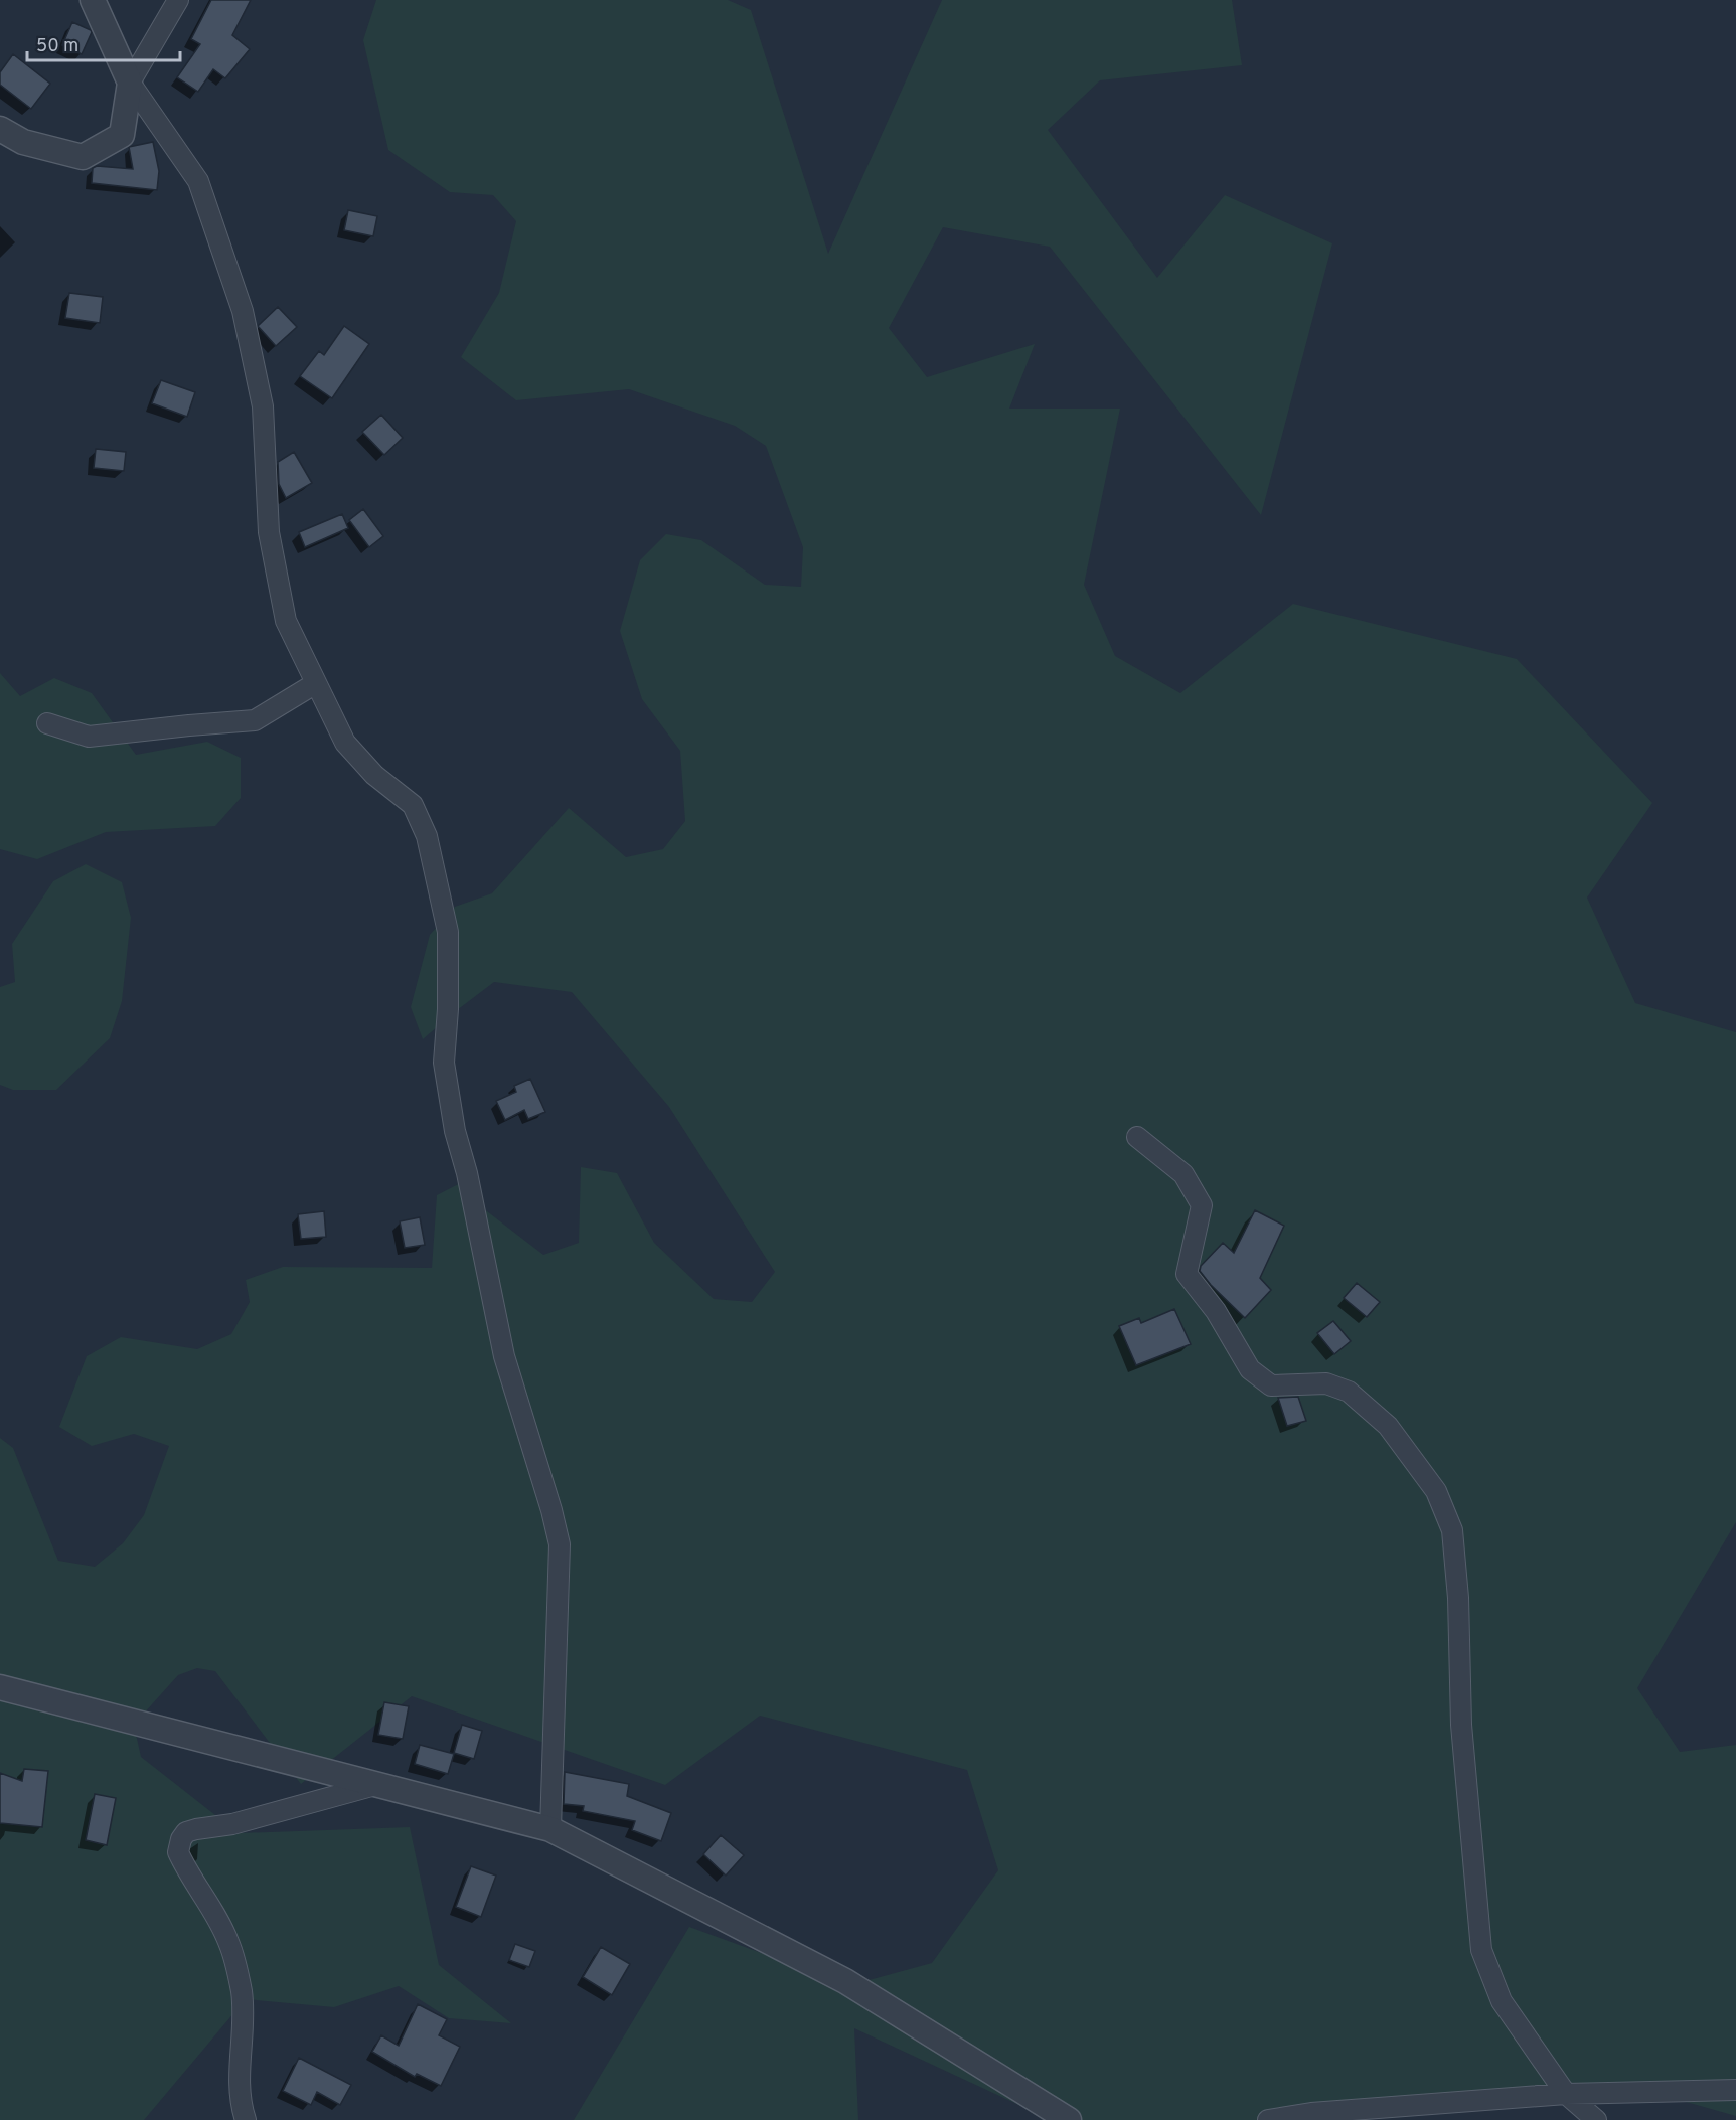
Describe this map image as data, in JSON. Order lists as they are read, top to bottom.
{
  "scale_bar": "50 m"
}
